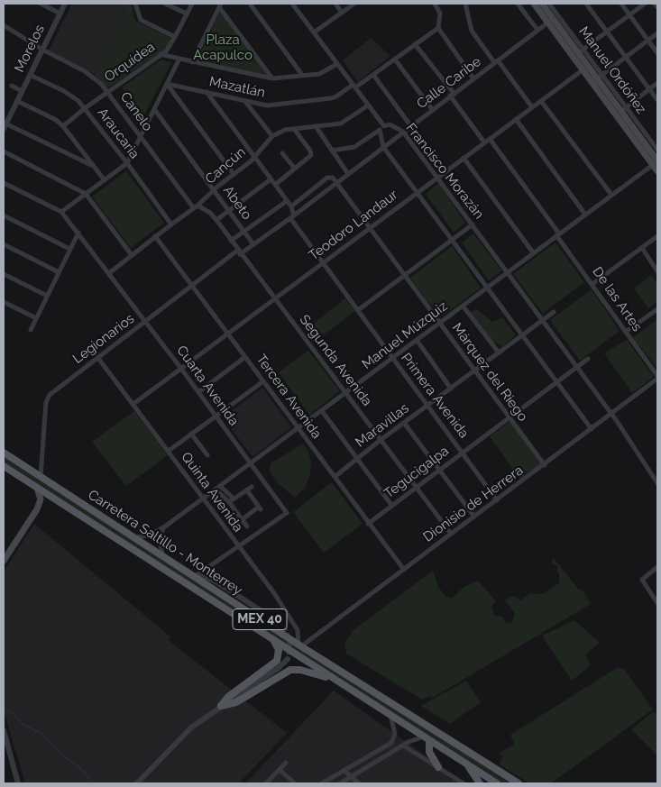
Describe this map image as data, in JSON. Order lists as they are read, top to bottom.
{
  "streets": {
    "main road": ["Carretera Saltillo - Monterrey", "MEX 40"],
    "street": [
      "Morelos",
      "Orquídea",
      "Manuel Ordóñez",
      "Calle Caribe",
      "Mazatlán",
      "Canelo",
      "Araucaria",
      "Cancún",
      "Francisco Morazán",
      "Abeto",
      "Teodoro Landaur",
      "De las Artes",
      "Manuel Múzquiz",
      "Legionarios",
      "Segunda Avenida",
      "Márquez del Riego",
      "Cuarta Avenida",
      "Primera Avenida",
      "Tercera Avenida",
      "Maravillas",
      "Tegucigalpa",
      "Quinta Avenida",
      "Dionisio de Herrera"
    ]
  },
  "crossings": [
    ["Morelos", "Canelo"],
    ["Morelos", "Araucaria"],
    ["Orquídea", "Canelo"],
    ["Orquídea", "Araucaria"],
    ["Calle Caribe", "Francisco Morazán"],
    ["Calle Caribe", "Abeto"],
    ["Calle Caribe", "Legionarios"],
    ["Calle Caribe", "Márquez del Riego"],
    ["Calle Caribe", "Primera Avenida"],
    ["Mazatlán", "Francisco Morazán"],
    ["Canelo", "Cancún"],
    ["Canelo", "Segunda Avenida"],
    ["Araucaria", "Cancún"],
    ["Cancún", "Abeto"],
    ["Cancún", "Segunda Avenida"],
    ["Cancún", "Cuarta Avenida"],
    ["Cancún", "Tercera Avenida"],
    ["Francisco Morazán", "Teodoro Landaur"],
    ["Francisco Morazán", "Manuel Múzquiz"],
    ["Francisco Morazán", "Maravillas"],
    ["Francisco Morazán", "Tegucigalpa"],
    ["Francisco Morazán", "Dionisio de Herrera"],
    ["Abeto", "Legionarios"],
    ["Teodoro Landaur", "De las Artes"],
    ["Teodoro Landaur", "Segunda Avenida"],
    ["Teodoro Landaur", "Márquez del Riego"],
    ["Teodoro Landaur", "Cuarta Avenida"],
    ["Teodoro Landaur", "Primera Avenida"],
    ["Teodoro Landaur", "Tercera Avenida"],
    ["Teodoro Landaur", "Quinta Avenida"],
    ["De las Artes", "Manuel Múzquiz"],
    ["De las Artes", "Dionisio de Herrera"],
    ["Manuel Múzquiz", "Segunda Avenida"],
    ["Manuel Múzquiz", "Márquez del Riego"],
    ["Manuel Múzquiz", "Cuarta Avenida"],
    ["Manuel Múzquiz", "Primera Avenida"],
    ["Manuel Múzquiz", "Tercera Avenida"],
    ["Manuel Múzquiz", "Quinta Avenida"],
    ["Manuel Múzquiz", "Carretera Saltillo - Monterrey"],
    ["Legionarios", "Segunda Avenida"],
    ["Legionarios", "Cuarta Avenida"],
    ["Legionarios", "Tercera Avenida"],
    ["Legionarios", "Quinta Avenida"],
    ["Legionarios", "Carretera Saltillo - Monterrey"],
    ["Segunda Avenida", "Maravillas"],
    ["Segunda Avenida", "Tegucigalpa"],
    ["Segunda Avenida", "Dionisio de Herrera"],
    ["Márquez del Riego", "Primera Avenida"],
    ["Márquez del Riego", "Maravillas"],
    ["Márquez del Riego", "Tegucigalpa"],
    ["Márquez del Riego", "Dionisio de Herrera"],
    ["Cuarta Avenida", "Quinta Avenida"],
    ["Primera Avenida", "Maravillas"],
    ["Primera Avenida", "Tegucigalpa"],
    ["Primera Avenida", "Dionisio de Herrera"],
    ["Tercera Avenida", "Maravillas"],
    ["Tercera Avenida", "Tegucigalpa"],
    ["Tercera Avenida", "Dionisio de Herrera"],
    ["Quinta Avenida", "Dionisio de Herrera"],
    ["Quinta Avenida", "Carretera Saltillo - Monterrey"],
    ["Dionisio de Herrera", "Carretera Saltillo - Monterrey"]
  ],
  "parks": ["Plaza Acapulco"]
}
